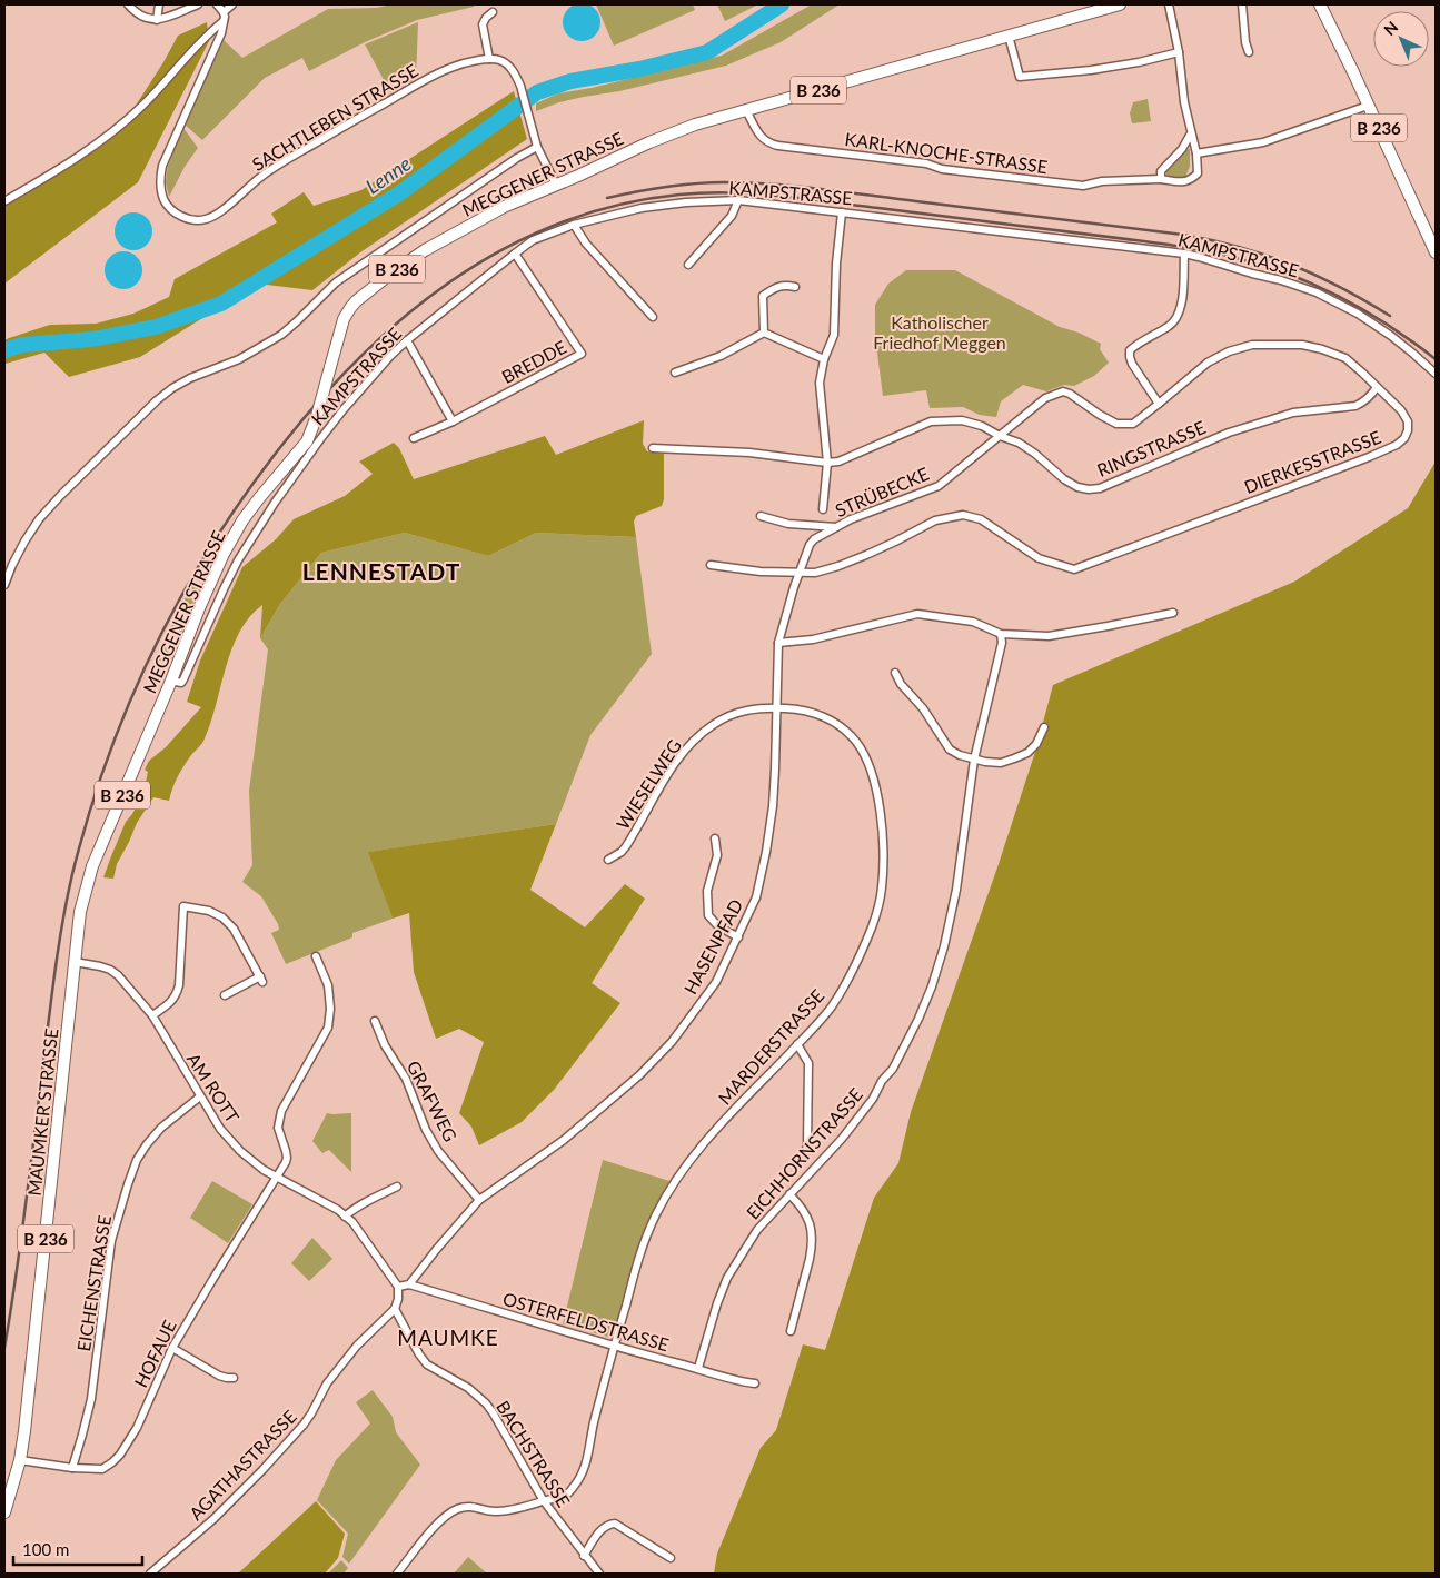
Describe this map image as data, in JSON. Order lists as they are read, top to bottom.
{
  "streets": {
    "main road": ["B 236", "MEGGENER STRASSE", "MAUMKER STRASSE"],
    "street": [
      "SACHTLEBEN STRASSE",
      "KARL-KNOCHE-STRASSE",
      "KAMPSTRASSE",
      "BREDDE",
      "RINGSTRASSE",
      "DIERKESSTRASSE",
      "STRÜBECKE",
      "WIESELWEG",
      "HASENPFAD",
      "MARDERSTRASSE",
      "AM ROTT",
      "GRAFWEG",
      "EICHHORNSTRASSE",
      "EICHENSTRASSE",
      "OSTERFELDSTRASSE",
      "HOFAUE",
      "BACHSTRASSE",
      "AGATHASTRASSE"
    ]
  },
  "crossings": [
    ["KARL-KNOCHE-STRASSE", "MEGGENER STRASSE"],
    ["MEGGENER STRASSE", "KAMPSTRASSE"],
    ["MEGGENER STRASSE", "MAUMKER STRASSE"],
    ["KAMPSTRASSE", "BREDDE"],
    ["RINGSTRASSE", "DIERKESSTRASSE"],
    ["RINGSTRASSE", "STRÜBECKE"],
    ["DIERKESSTRASSE", "STRÜBECKE"],
    ["STRÜBECKE", "WIESELWEG"],
    ["STRÜBECKE", "HASENPFAD"],
    ["STRÜBECKE", "MARDERSTRASSE"],
    ["WIESELWEG", "HASENPFAD"],
    ["WIESELWEG", "MARDERSTRASSE"],
    ["HASENPFAD", "MARDERSTRASSE"],
    ["HASENPFAD", "GRAFWEG"],
    ["MARDERSTRASSE", "OSTERFELDSTRASSE"],
    ["MARDERSTRASSE", "BACHSTRASSE"],
    ["AM ROTT", "MAUMKER STRASSE"],
    ["AM ROTT", "EICHENSTRASSE"],
    ["AM ROTT", "HOFAUE"],
    ["MAUMKER STRASSE", "HOFAUE"],
    ["EICHHORNSTRASSE", "OSTERFELDSTRASSE"],
    ["EICHENSTRASSE", "HOFAUE"],
    ["BACHSTRASSE", "AGATHASTRASSE"]
  ],
  "districts": ["LENNESTADT", "MAUMKE"],
  "water": ["Lenne"],
  "parks": ["Katholischer Friedhof Meggen"],
  "scale_bar": "100 m",
  "north": "top left"
}
